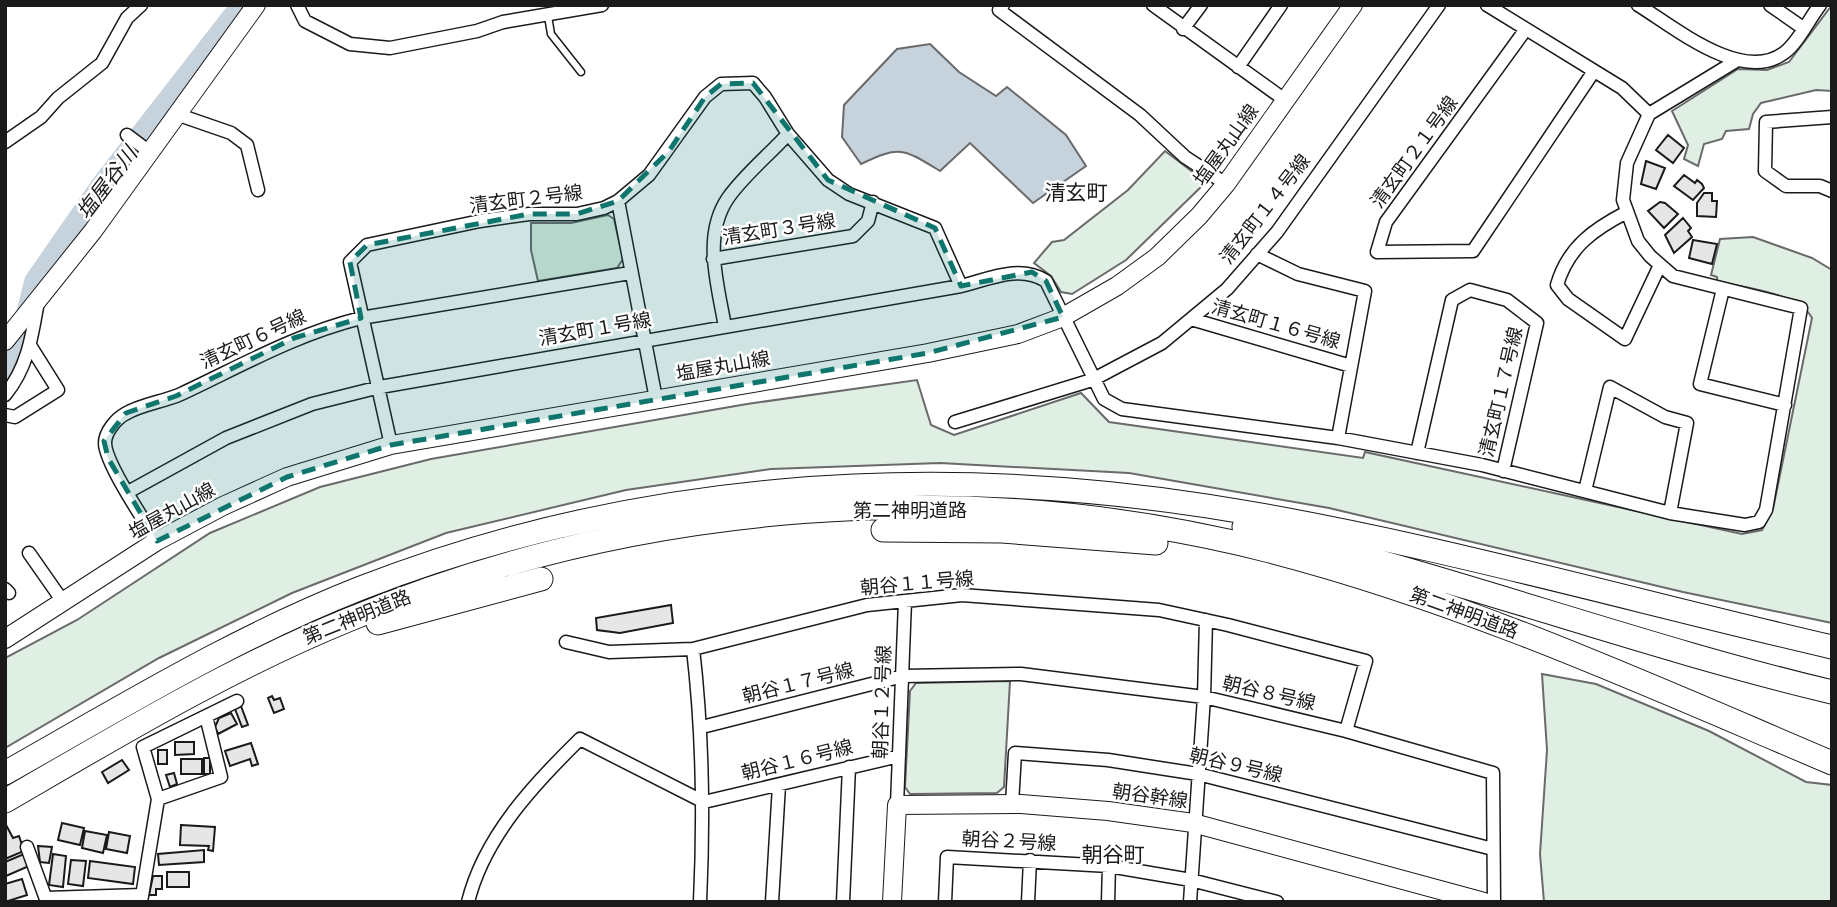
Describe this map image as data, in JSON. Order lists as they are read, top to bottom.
{
  "streets": {
    "highway": ["第二神明道路"],
    "street": [
      "塩屋丸山線",
      "清玄町２１号線",
      "清玄町２号線",
      "清玄町１４号線",
      "清玄町３号線",
      "清玄町１６号線",
      "清玄町１号線",
      "清玄町６号線",
      "清玄町１７号線",
      "朝谷１１号線",
      "朝谷１７号線",
      "朝谷８号線",
      "朝谷１２号線",
      "朝谷１６号線",
      "朝谷９号線",
      "朝谷幹線",
      "朝谷２号線"
    ]
  },
  "crossings": [
    ["塩屋丸山線", "清玄町２号線"],
    ["塩屋丸山線", "清玄町１号線"],
    ["塩屋丸山線", "清玄町６号線"],
    ["清玄町２号線", "清玄町３号線"],
    ["清玄町２号線", "清玄町１号線"],
    ["清玄町２号線", "清玄町６号線"],
    ["清玄町１４号線", "清玄町１６号線"],
    ["清玄町１４号線", "清玄町１号線"],
    ["清玄町１号線", "清玄町６号線"],
    ["清玄町１号線", "清玄町１７号線"],
    ["朝谷１１号線", "朝谷８号線"],
    ["朝谷１１号線", "朝谷１２号線"],
    ["朝谷１７号線", "朝谷８号線"],
    ["朝谷１７号線", "朝谷１２号線"],
    ["朝谷８号線", "朝谷１２号線"],
    ["朝谷８号線", "朝谷９号線"],
    ["朝谷１２号線", "朝谷１６号線"],
    ["朝谷１２号線", "朝谷幹線"],
    ["朝谷９号線", "朝谷幹線"]
  ],
  "districts": ["清玄町", "朝谷町"],
  "water": ["塩屋谷川"]
}
